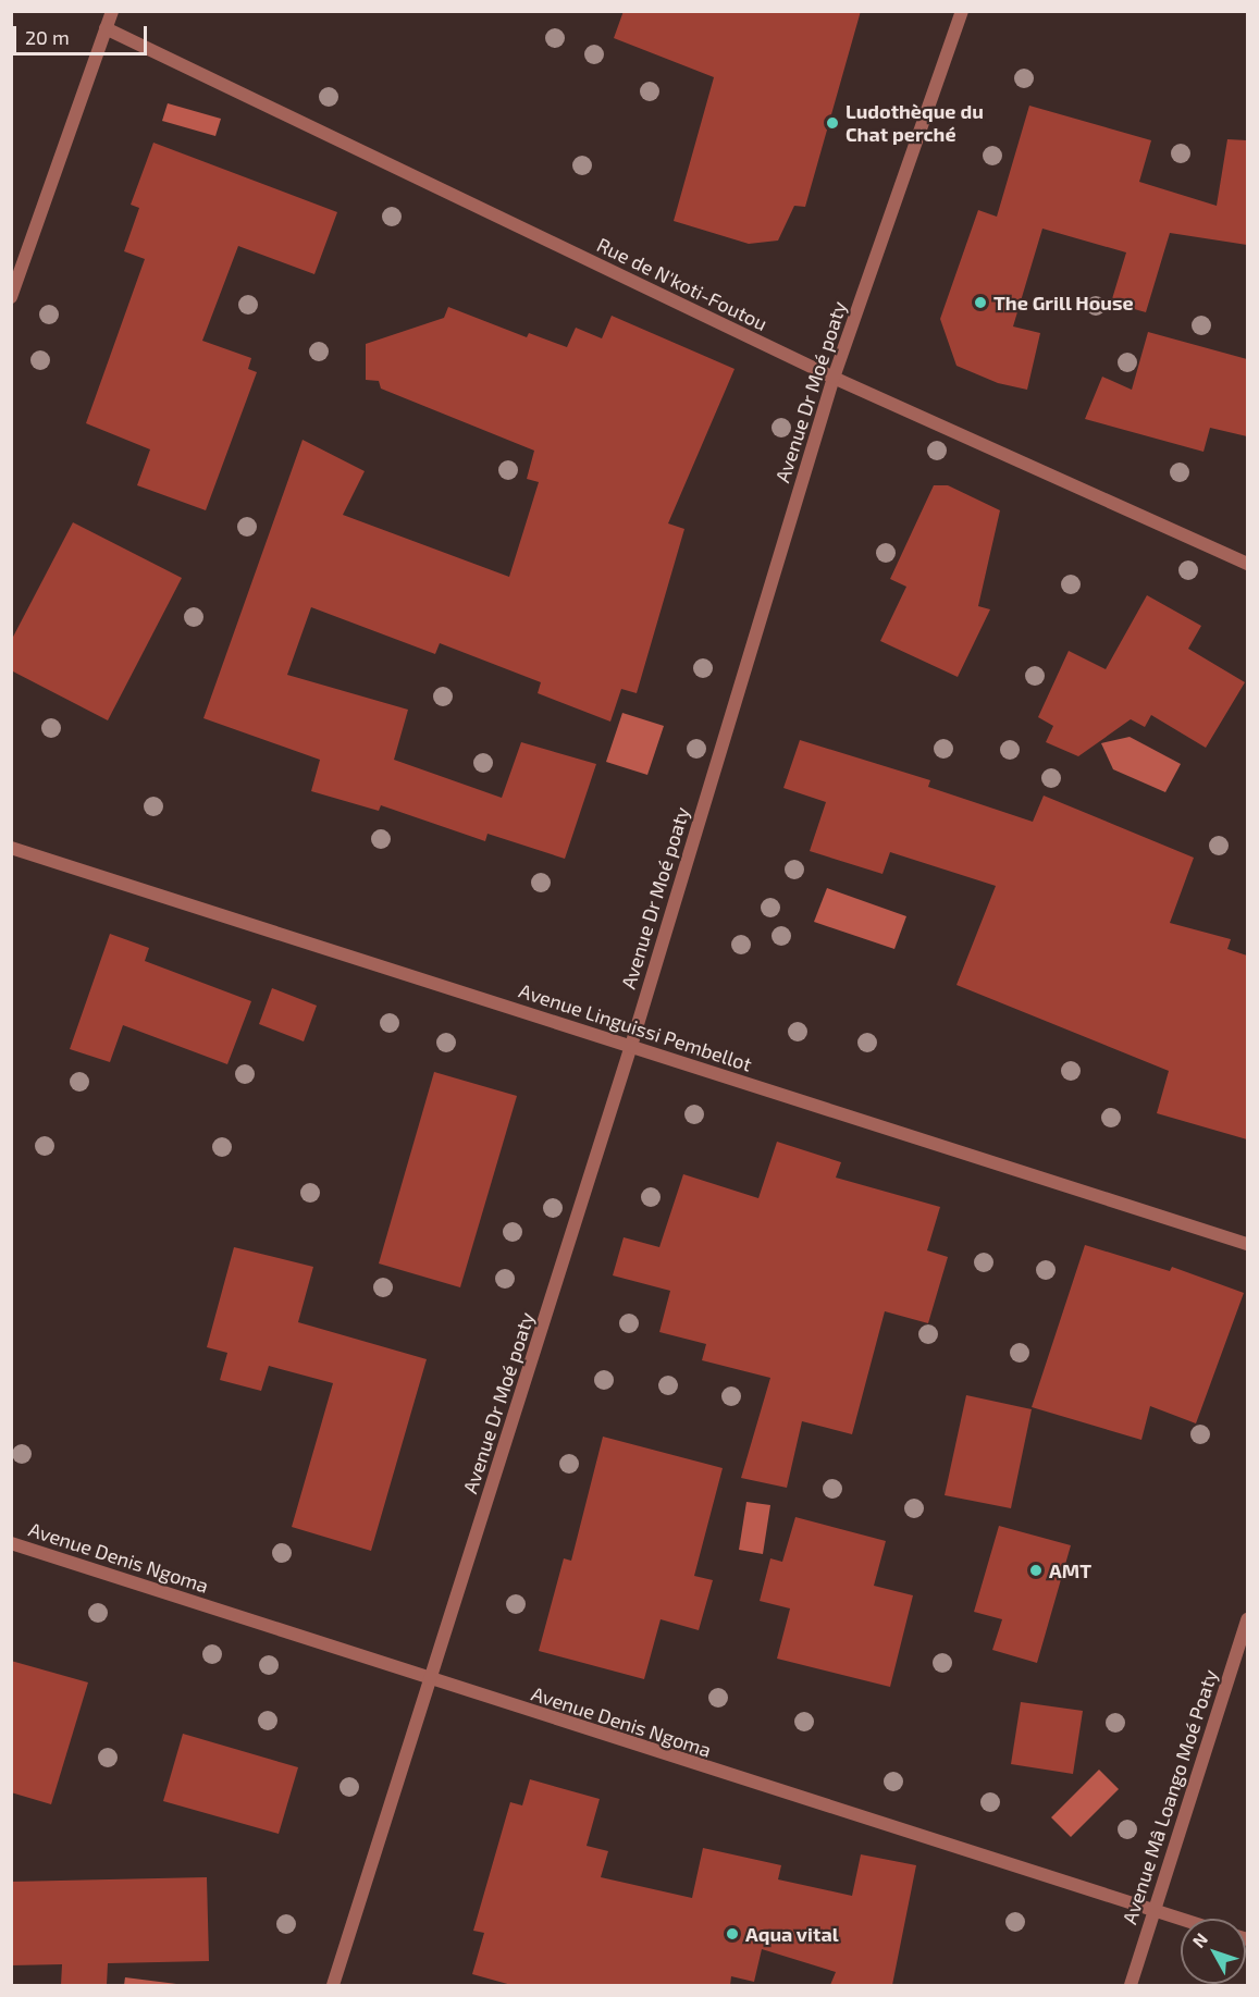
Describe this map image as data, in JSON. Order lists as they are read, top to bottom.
{
  "streets": {
    "street": [
      "Rue de N'koti-Foutou",
      "Avenue Dr Moé poaty",
      "Avenue Linguissi Pembellot",
      "Avenue Denis Ngoma",
      "Avenue Mâ Loango Moé Poaty"
    ]
  },
  "crossings": [
    ["Rue de N'koti-Foutou", "Avenue Dr Moé poaty"],
    ["Avenue Dr Moé poaty", "Avenue Linguissi Pembellot"],
    ["Avenue Dr Moé poaty", "Avenue Denis Ngoma"],
    ["Avenue Denis Ngoma", "Avenue Mâ Loango Moé Poaty"]
  ],
  "places": [
    "Ludothèque du Chat perché",
    "The Grill House",
    "AMT",
    "Aqua vital"
  ],
  "scale_bar": "20 m",
  "north": "top left"
}
